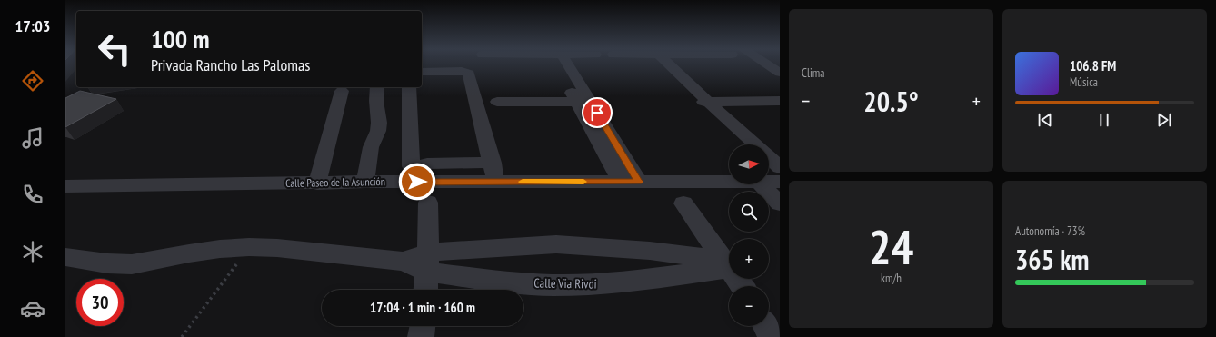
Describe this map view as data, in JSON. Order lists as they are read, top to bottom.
{
  "streets": {
    "street": ["Calle Paseo de la Asunción", "Calle Via Rivdi"]
  },
  "north": "right",
  "page": {
    "tabs": "17:03",
    "tile": [
      "Clima",
      ["24", "km/h"],
      ["Autonomía · 73%", "365 km"]
    ],
    "turn": ["100 m", "Privada Rancho Las Palomas"],
    "song": ["106.8 FM", "Música"],
    "heat": ["−", "20.5°", "+"],
    "map_buttons": ["+", "−"],
    "limit": "30",
    "trip": "17:04 · 1 min · 160 m"
  }
}
